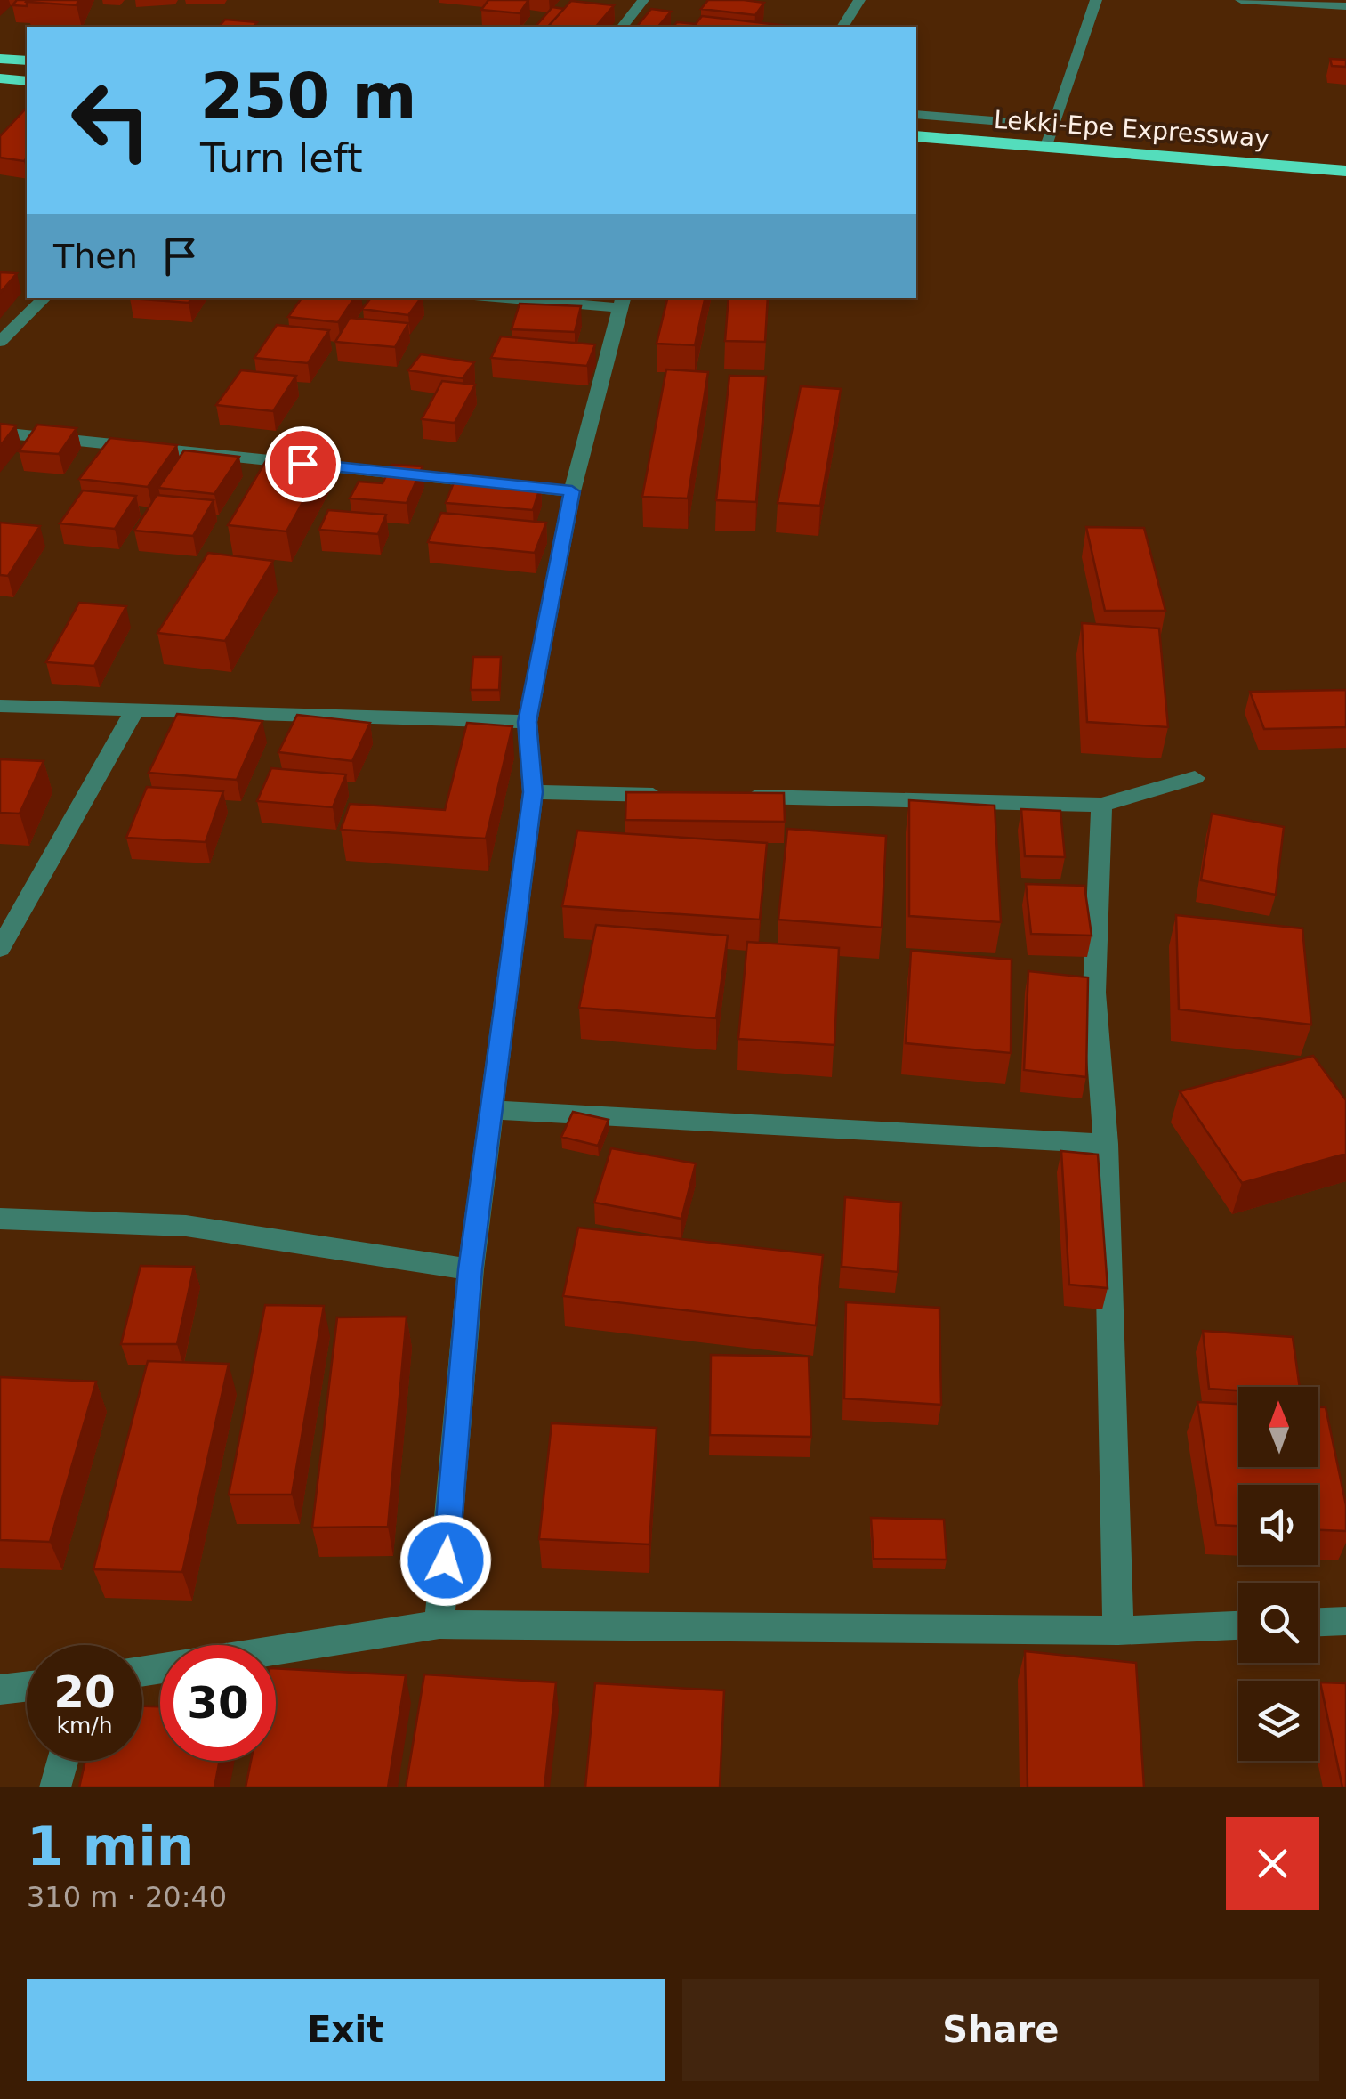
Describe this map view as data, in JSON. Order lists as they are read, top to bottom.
{
  "streets": {
    "highway": ["Lekki-Epe Expressway"]
  },
  "north": "top",
  "page": {
    "turn": ["250 m", "Turn left"],
    "then": "Then",
    "speed": "20 km/h",
    "limit": "30",
    "heading": ["1 min", "310 m · 20:40"],
    "buttons": ["Exit", "Share"]
  }
}
